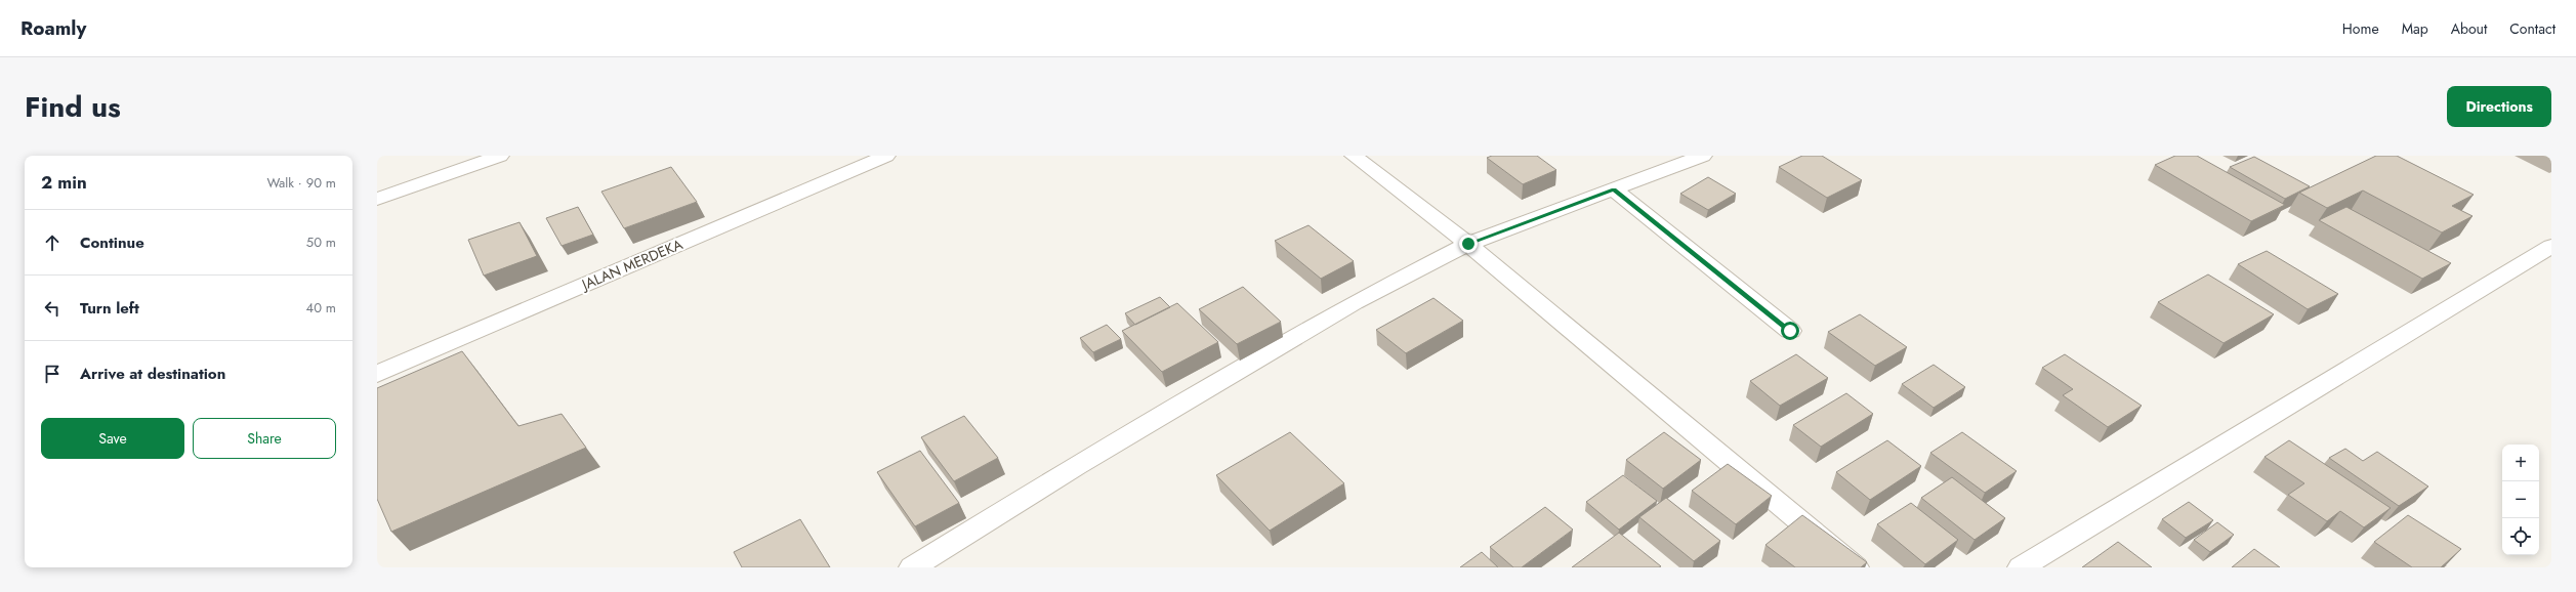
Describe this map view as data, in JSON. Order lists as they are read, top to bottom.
{
  "streets": {
    "street": ["JALAN MERDEKA"]
  },
  "page": {
    "header": "Roamly",
    "nav": [
      "Home",
      "Map",
      "About",
      "Contact"
    ],
    "title": "Find us",
    "buttons": [
      "Directions",
      ["Save", "Share"]
    ],
    "heading": ["2 min", "Walk · 90 m"],
    "list": [
      ["Continue", "50 m"],
      ["Turn left", "40 m"],
      "Arrive at destination"
    ],
    "map_buttons": ["+", "−"]
  }
}
